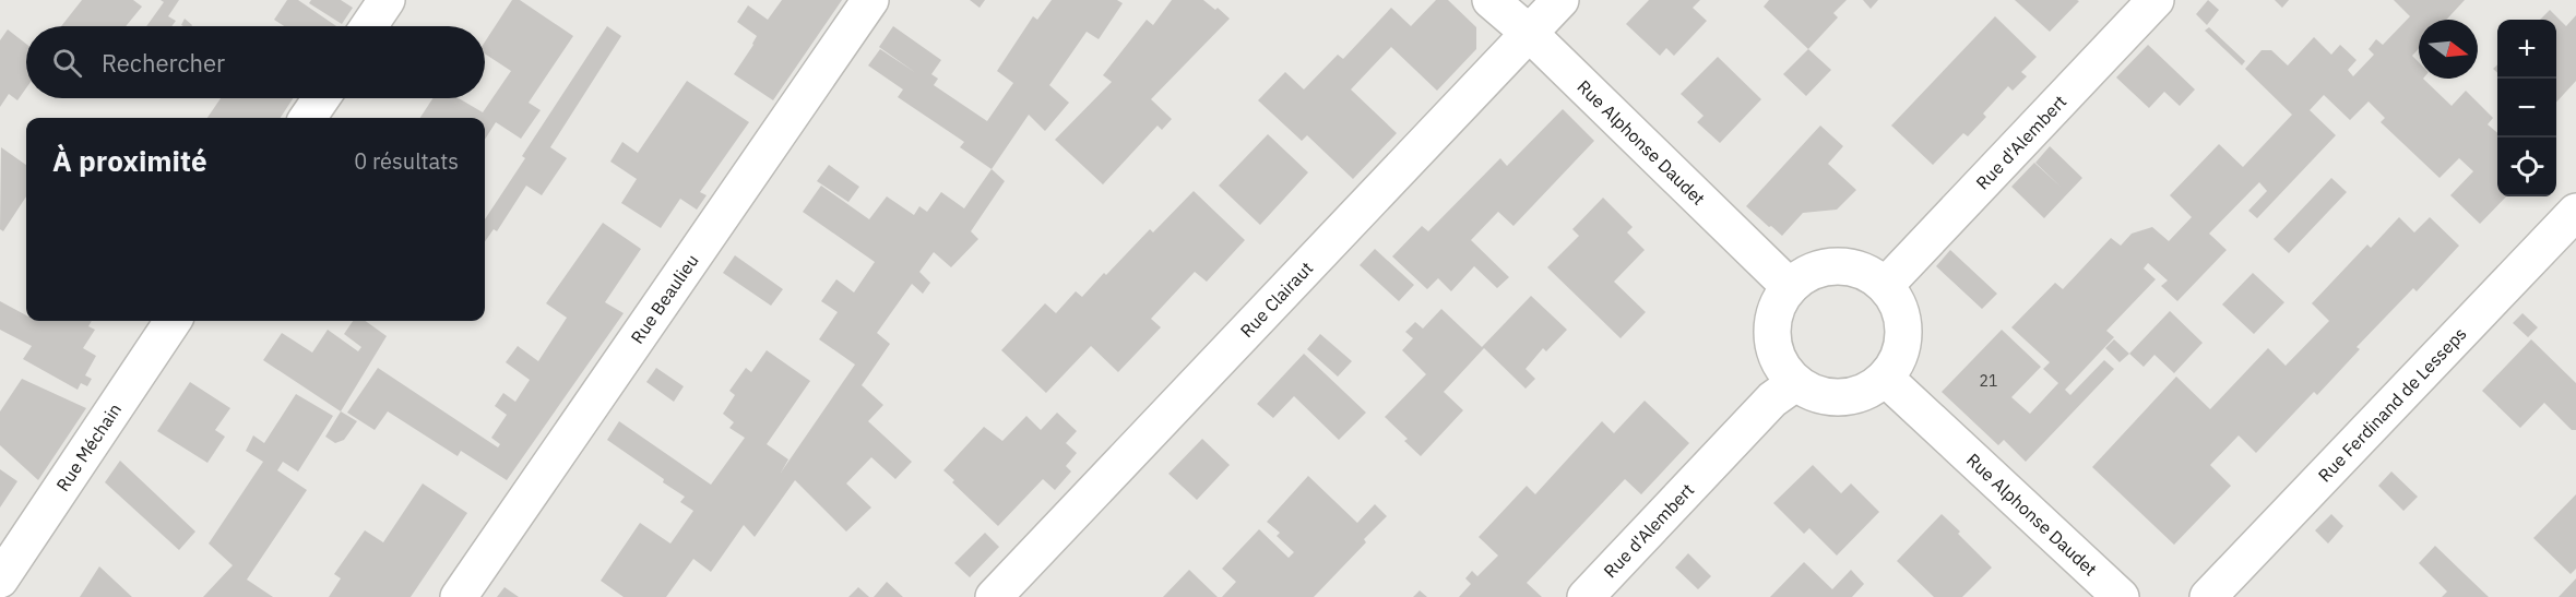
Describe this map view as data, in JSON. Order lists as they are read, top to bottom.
{
  "streets": {
    "street": [
      "Rue Alphonse Daudet",
      "Rue d'Alembert",
      "Rue Clairaut",
      "Rue Beaulieu",
      "Rue Ferdinand de Lesseps",
      "Rue Méchain"
    ]
  },
  "crossings": [
    ["Rue Alphonse Daudet", "Rue d'Alembert"],
    ["Rue Alphonse Daudet", "Rue Clairaut"]
  ],
  "house_numbers": ["21"],
  "north": "right",
  "page": {
    "map_buttons": ["+", "−"],
    "search": "Rechercher",
    "heading": ["À proximité", "0 résultats"]
  }
}
